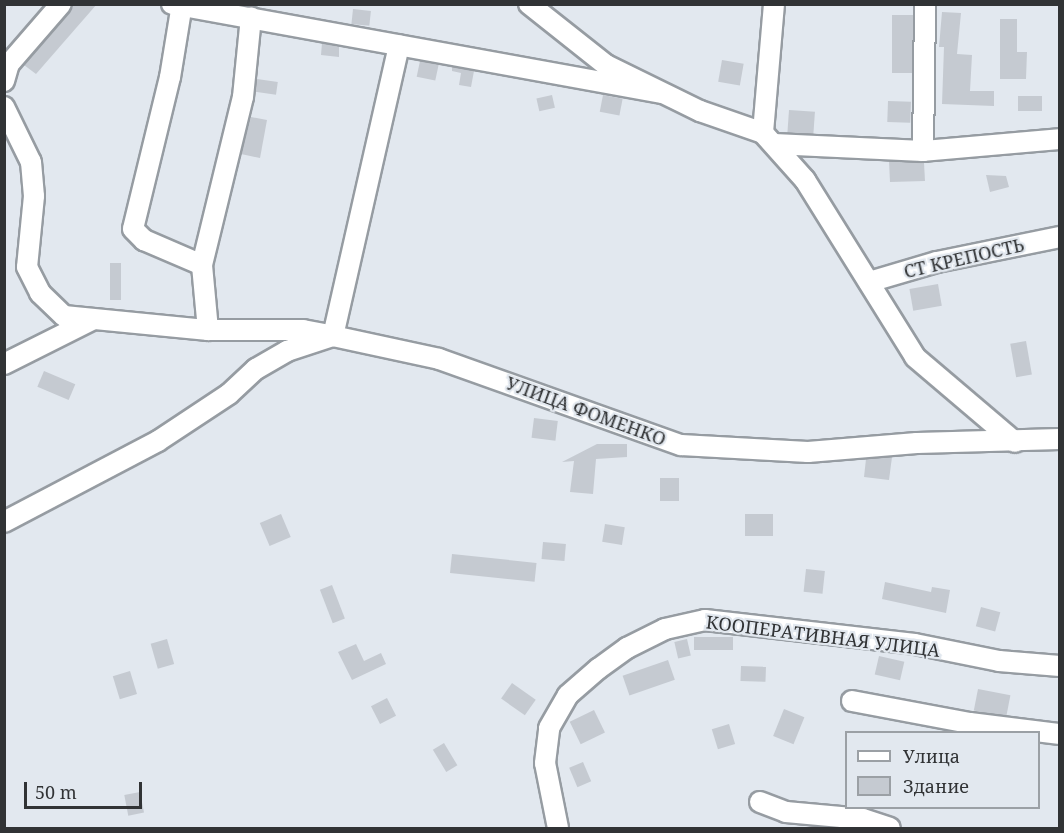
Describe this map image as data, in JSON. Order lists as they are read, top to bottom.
{
  "streets": {
    "street": ["СТ КРЕПОСТЬ", "УЛИЦА ФОМЕНКО", "КООПЕРАТИВНАЯ УЛИЦА"]
  },
  "legend": ["Улица", "Здание"],
  "scale_bar": "50 m"
}
